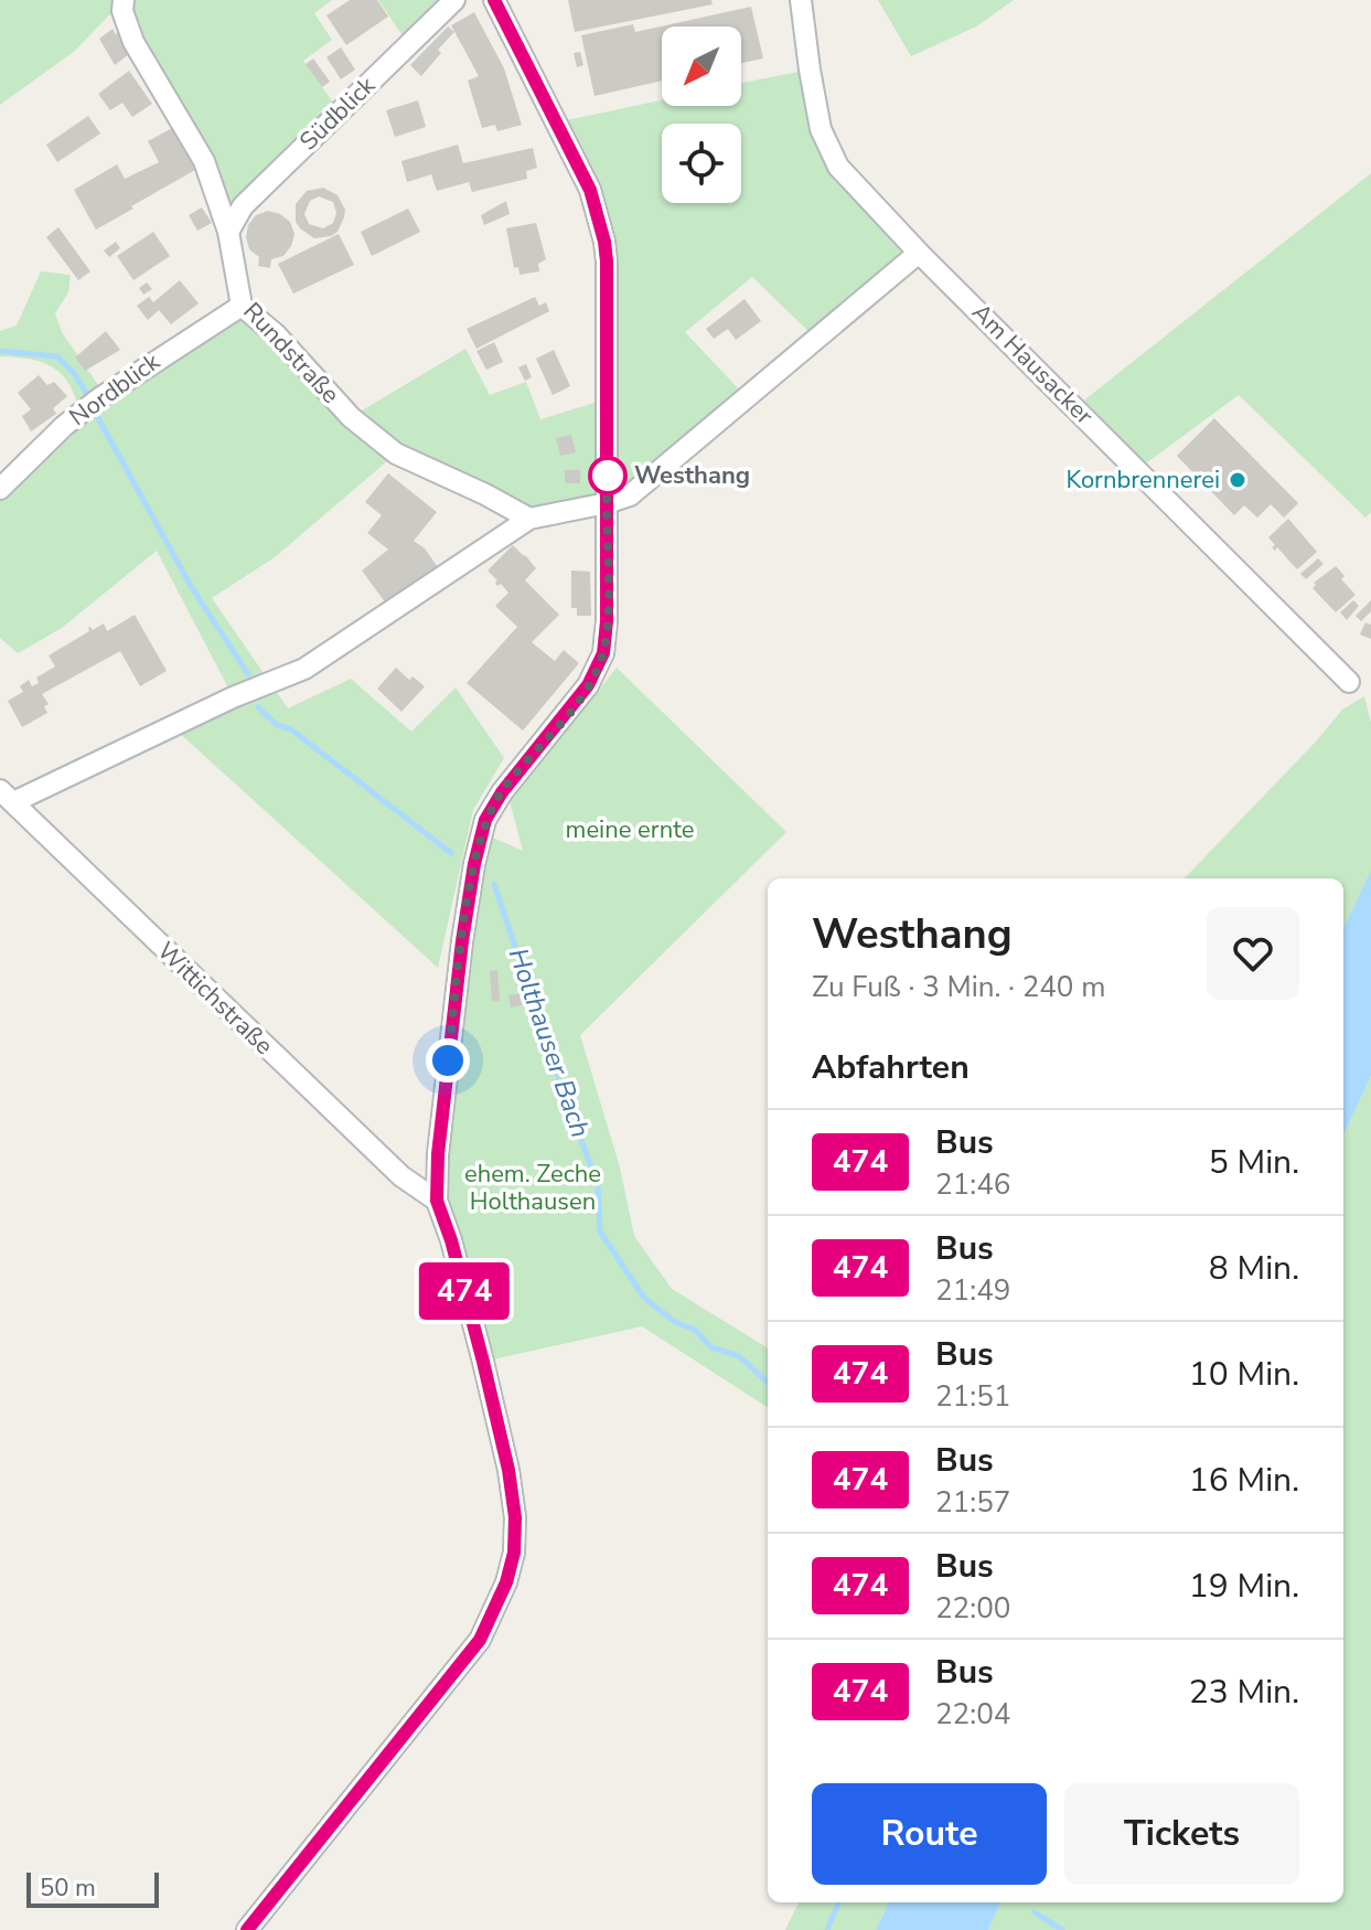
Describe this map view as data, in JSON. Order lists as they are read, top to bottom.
{
  "streets": {
    "street": [
      "Südblick",
      "Rundstraße",
      "Am Hausacker",
      "Nordblick",
      "Wittichstraße"
    ]
  },
  "crossings": [
    ["Südblick", "Rundstraße"],
    ["Rundstraße", "Nordblick"]
  ],
  "water": ["Holthauser Bach"],
  "parks": ["meine ernte", "ehem. Zeche Holthausen"],
  "places": ["Westhang", "Kornbrennerei"],
  "lines": ["bus line 474"],
  "scale_bar": "50 m",
  "north": "bottom left",
  "page": {
    "on_map": "474",
    "heading": [
      ["Westhang", "Zu Fuß · 3 Min. · 240 m"],
      "Abfahrten"
    ],
    "list": [
      {
        "mark": "474",
        "name": "Bus",
        "note": "21:46",
        "value": "5 Min."
      },
      {
        "mark": "474",
        "name": "Bus",
        "note": "21:49",
        "value": "8 Min."
      },
      {
        "mark": "474",
        "name": "Bus",
        "note": "21:51",
        "value": "10 Min."
      },
      {
        "mark": "474",
        "name": "Bus",
        "note": "21:57",
        "value": "16 Min."
      },
      {
        "mark": "474",
        "name": "Bus",
        "note": "22:00",
        "value": "19 Min."
      },
      {
        "mark": "474",
        "name": "Bus",
        "note": "22:04",
        "value": "23 Min."
      }
    ],
    "buttons": ["Route", "Tickets"],
    "scale": "50 m"
  }
}
